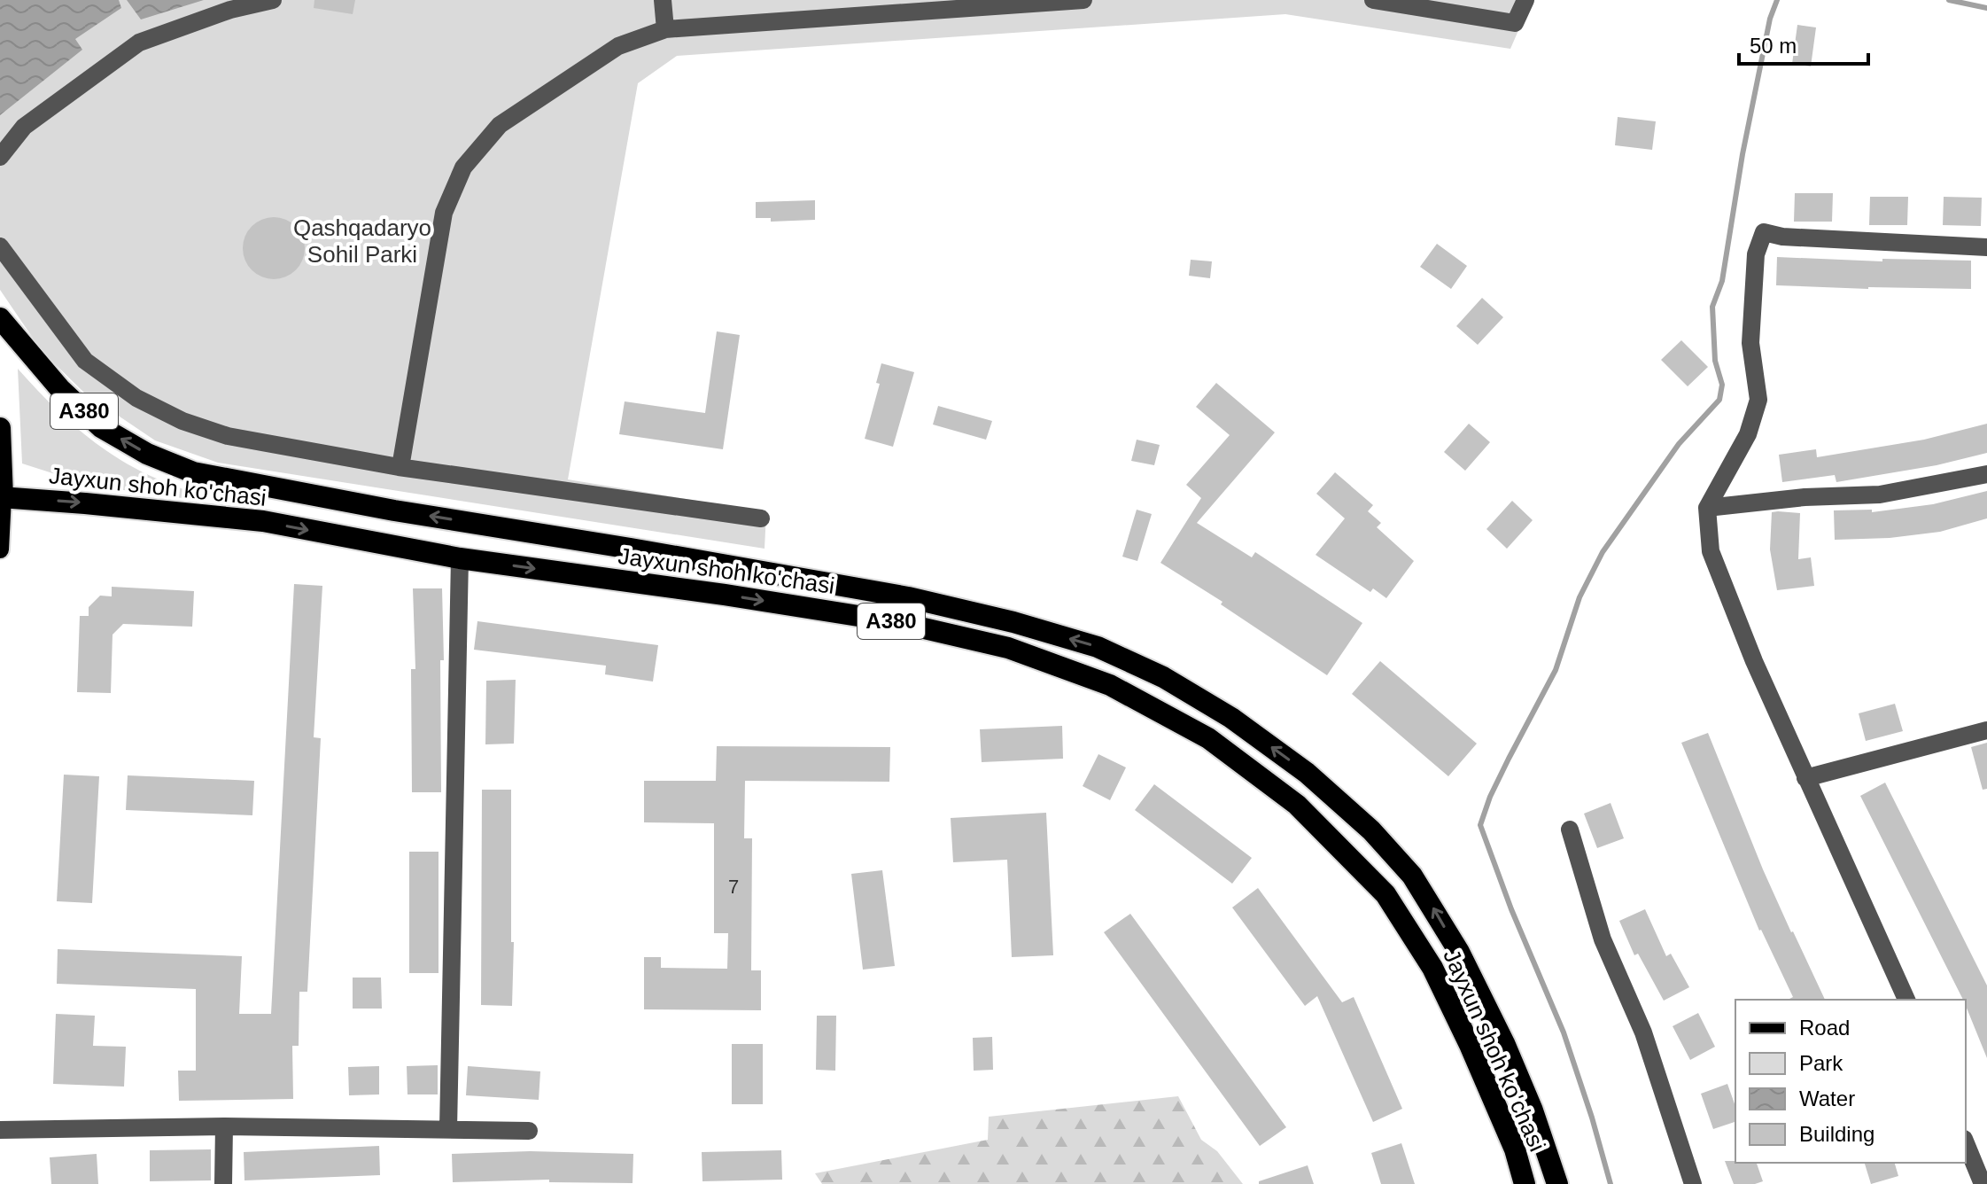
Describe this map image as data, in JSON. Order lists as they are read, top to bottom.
{
  "streets": {
    "highway": ["A380", "Jayxun shoh ko'chasi"]
  },
  "parks": ["Qashqadaryo Sohil Parki"],
  "house_numbers": ["7"],
  "legend": [
    "Road",
    "Park",
    "Water",
    "Building"
  ],
  "scale_bar": "50 m"
}
